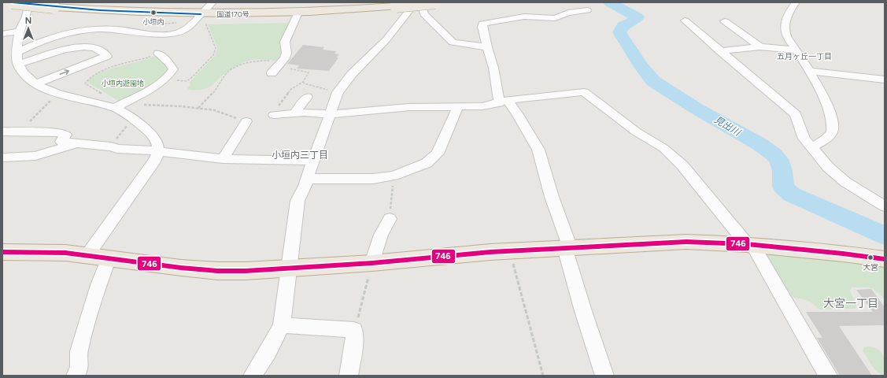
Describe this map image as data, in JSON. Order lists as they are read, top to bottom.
{
  "streets": {
    "highway": ["国道170号"]
  },
  "districts": ["五月ヶ丘一丁目", "小垣内三丁目", "大宮一丁目"],
  "water": ["見出川"],
  "parks": ["小垣内遊園地"],
  "places": ["小垣内", "大宮"],
  "lines": ["transit line 746"],
  "north": "top"
}
